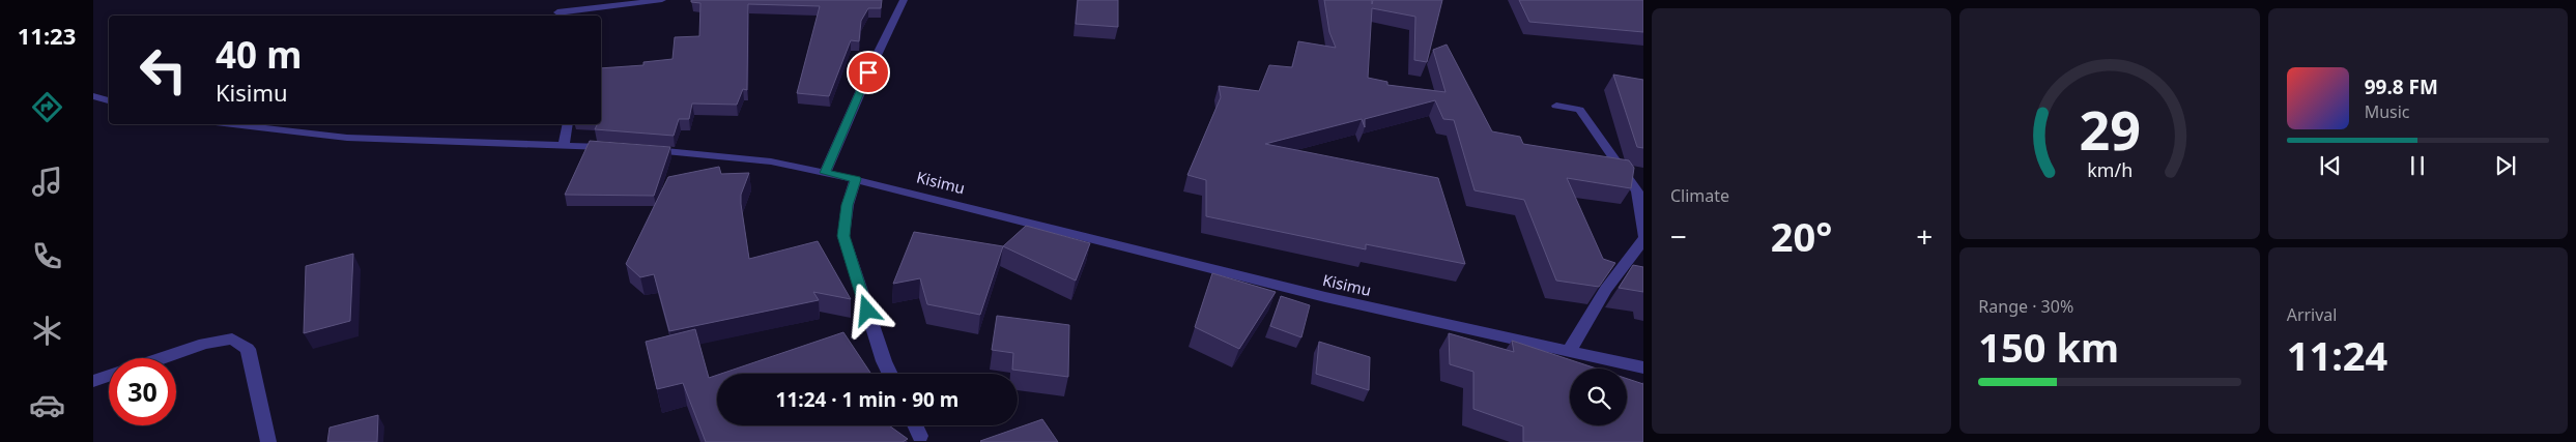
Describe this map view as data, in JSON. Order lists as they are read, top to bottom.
{
  "streets": {
    "street": ["Kisimu"]
  },
  "page": {
    "tabs": "11:23",
    "tile": [
      "Climate",
      ["Range · 30%", "150 km"],
      ["Arrival", "11:24"]
    ],
    "turn": ["40 m", "Kisimu"],
    "song": ["99.8 FM", "Music"],
    "heat": ["−", "20°", "+"],
    "limit": "30",
    "trip": "11:24 · 1 min · 90 m",
    "gauge": ["29", "km/h"]
  }
}
